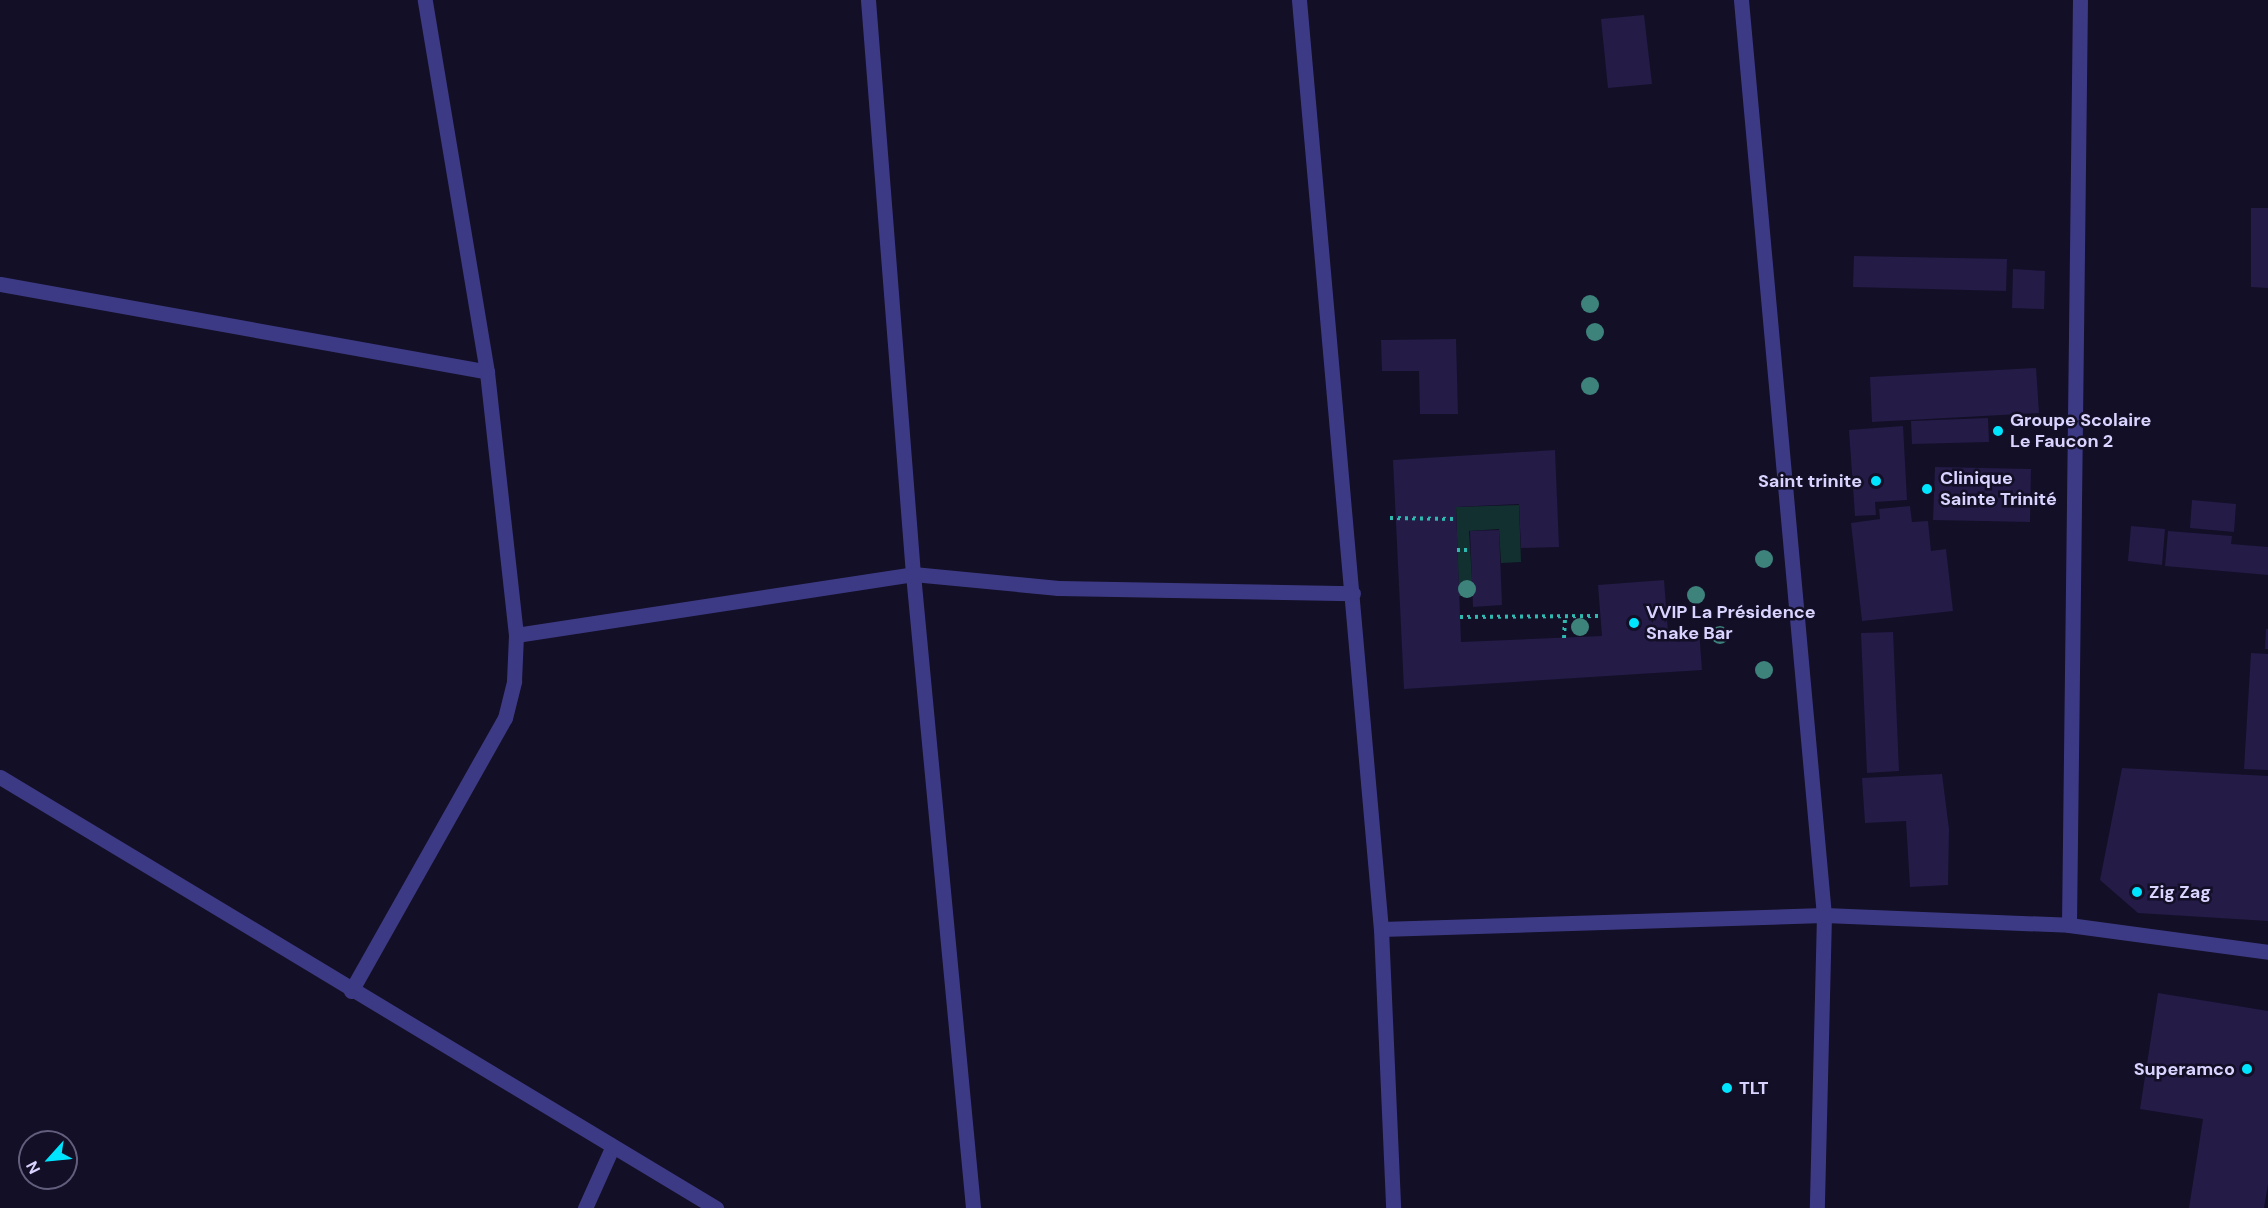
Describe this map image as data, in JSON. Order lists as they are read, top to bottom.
{
  "places": [
    "Groupe Scolaire Le Faucon 2",
    "Saint trinite",
    "Clinique Sainte Trinité",
    "VVIP La Présidence Snake Bar",
    "Zig Zag",
    "Superamco",
    "TLT"
  ],
  "north": "bottom left"
}
